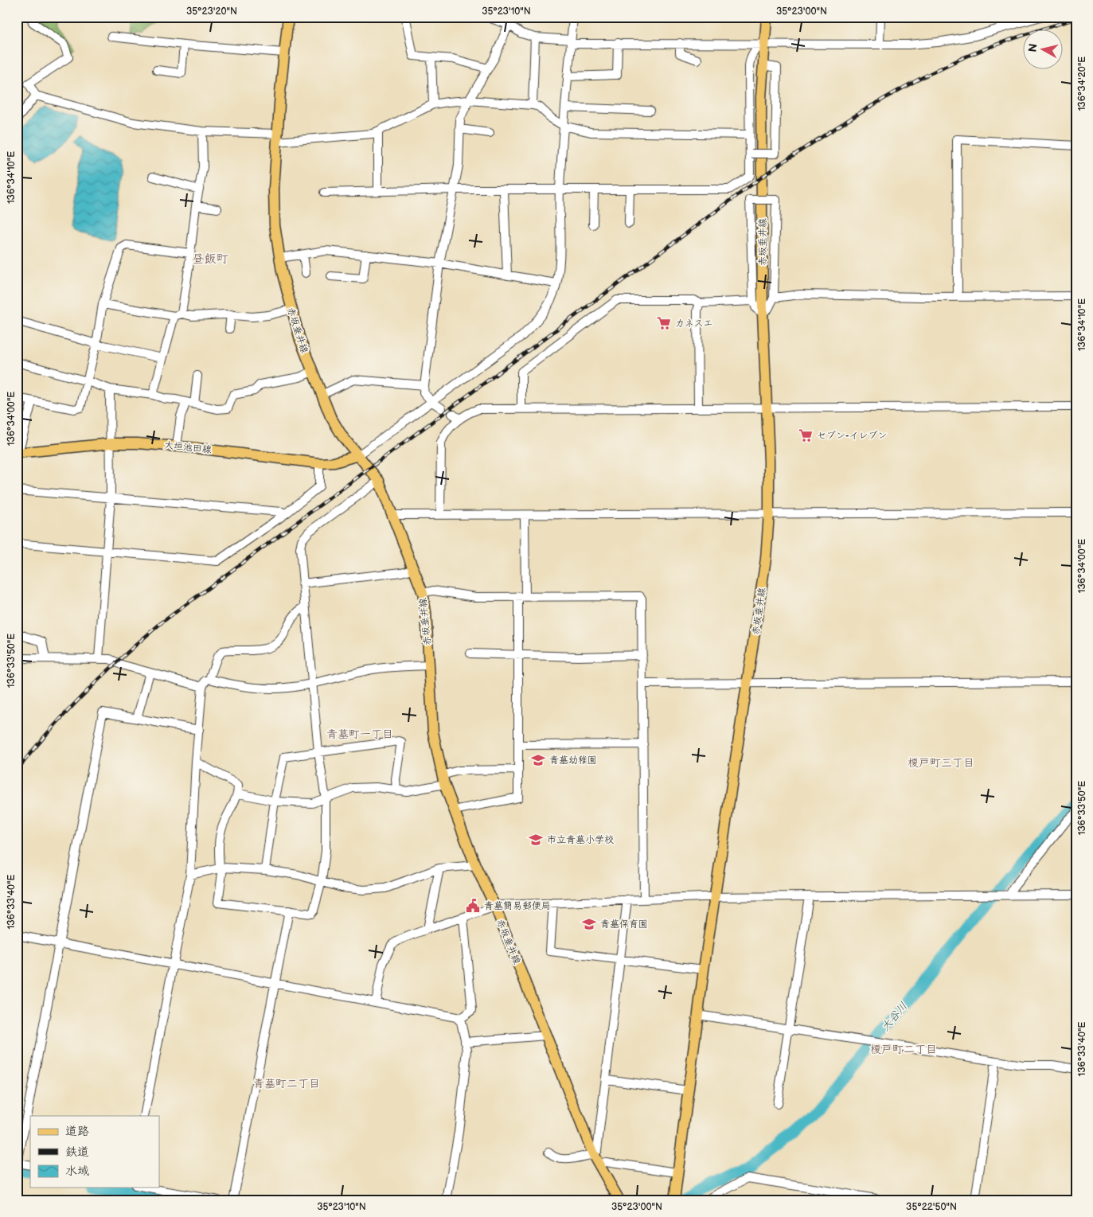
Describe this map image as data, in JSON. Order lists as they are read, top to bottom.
{
  "streets": {
    "main road": ["赤坂垂井線", "大垣池田線"]
  },
  "crossings": [
    ["赤坂垂井線", "大垣池田線"]
  ],
  "districts": [
    "昼飯町",
    "青墓町一丁目",
    "榎戸町三丁目",
    "榎戸町二丁目",
    "青墓町二丁目"
  ],
  "water": ["大谷川"],
  "places": {
    "supermarket": ["カネスエ", "セブン-イレブン"],
    "school or university": ["青墓幼稚園", "市立青墓小学校", "青墓保育園"],
    "public building": ["青墓簡易郵便局"]
  },
  "legend": ["道路", "鉄道", "水域"],
  "north": "left",
  "coordinates": [
    "35°23'20\"N",
    "35°23'10\"N",
    "35°23'00\"N",
    "136°34'20\"E",
    "136°34'10\"E",
    "136°34'00\"E",
    "136°33'50\"E",
    "136°33'40\"E",
    "35°22'50\"N"
  ]
}
